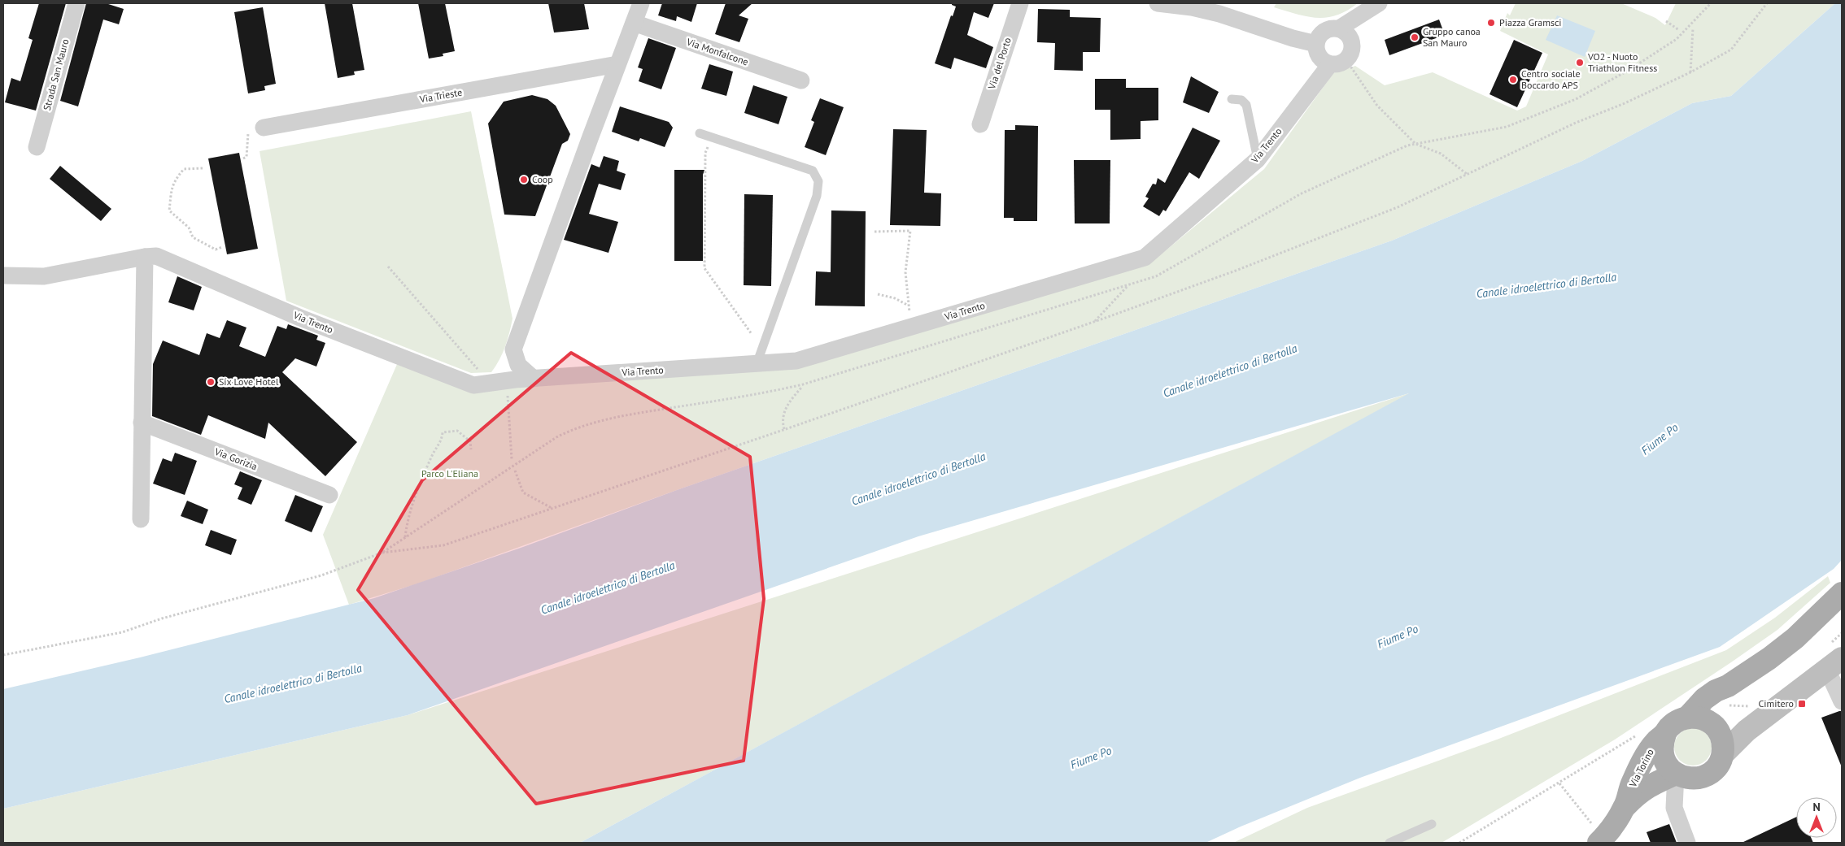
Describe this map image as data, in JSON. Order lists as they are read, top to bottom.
{
  "streets": {
    "main road": ["Via Torino"],
    "street": [
      "Via Monfalcone",
      "Via del Porto",
      "Strada San Mauro",
      "Via Trieste",
      "Via Trento",
      "Via Gorizia"
    ]
  },
  "water": ["Canale idroelettrico di Bertolla", "Fiume Po"],
  "parks": ["Parco L'Eliana"],
  "places": {
    "other": [
      "Piazza Gramsci",
      "Gruppo canoa San Mauro",
      "VO2 - Nuoto Triathlon Fitness",
      "Centro sociale Boccardo APS",
      "Coop",
      "Six Love Hotel"
    ],
    "transit": ["Cimitero"]
  },
  "north": "top"
}
